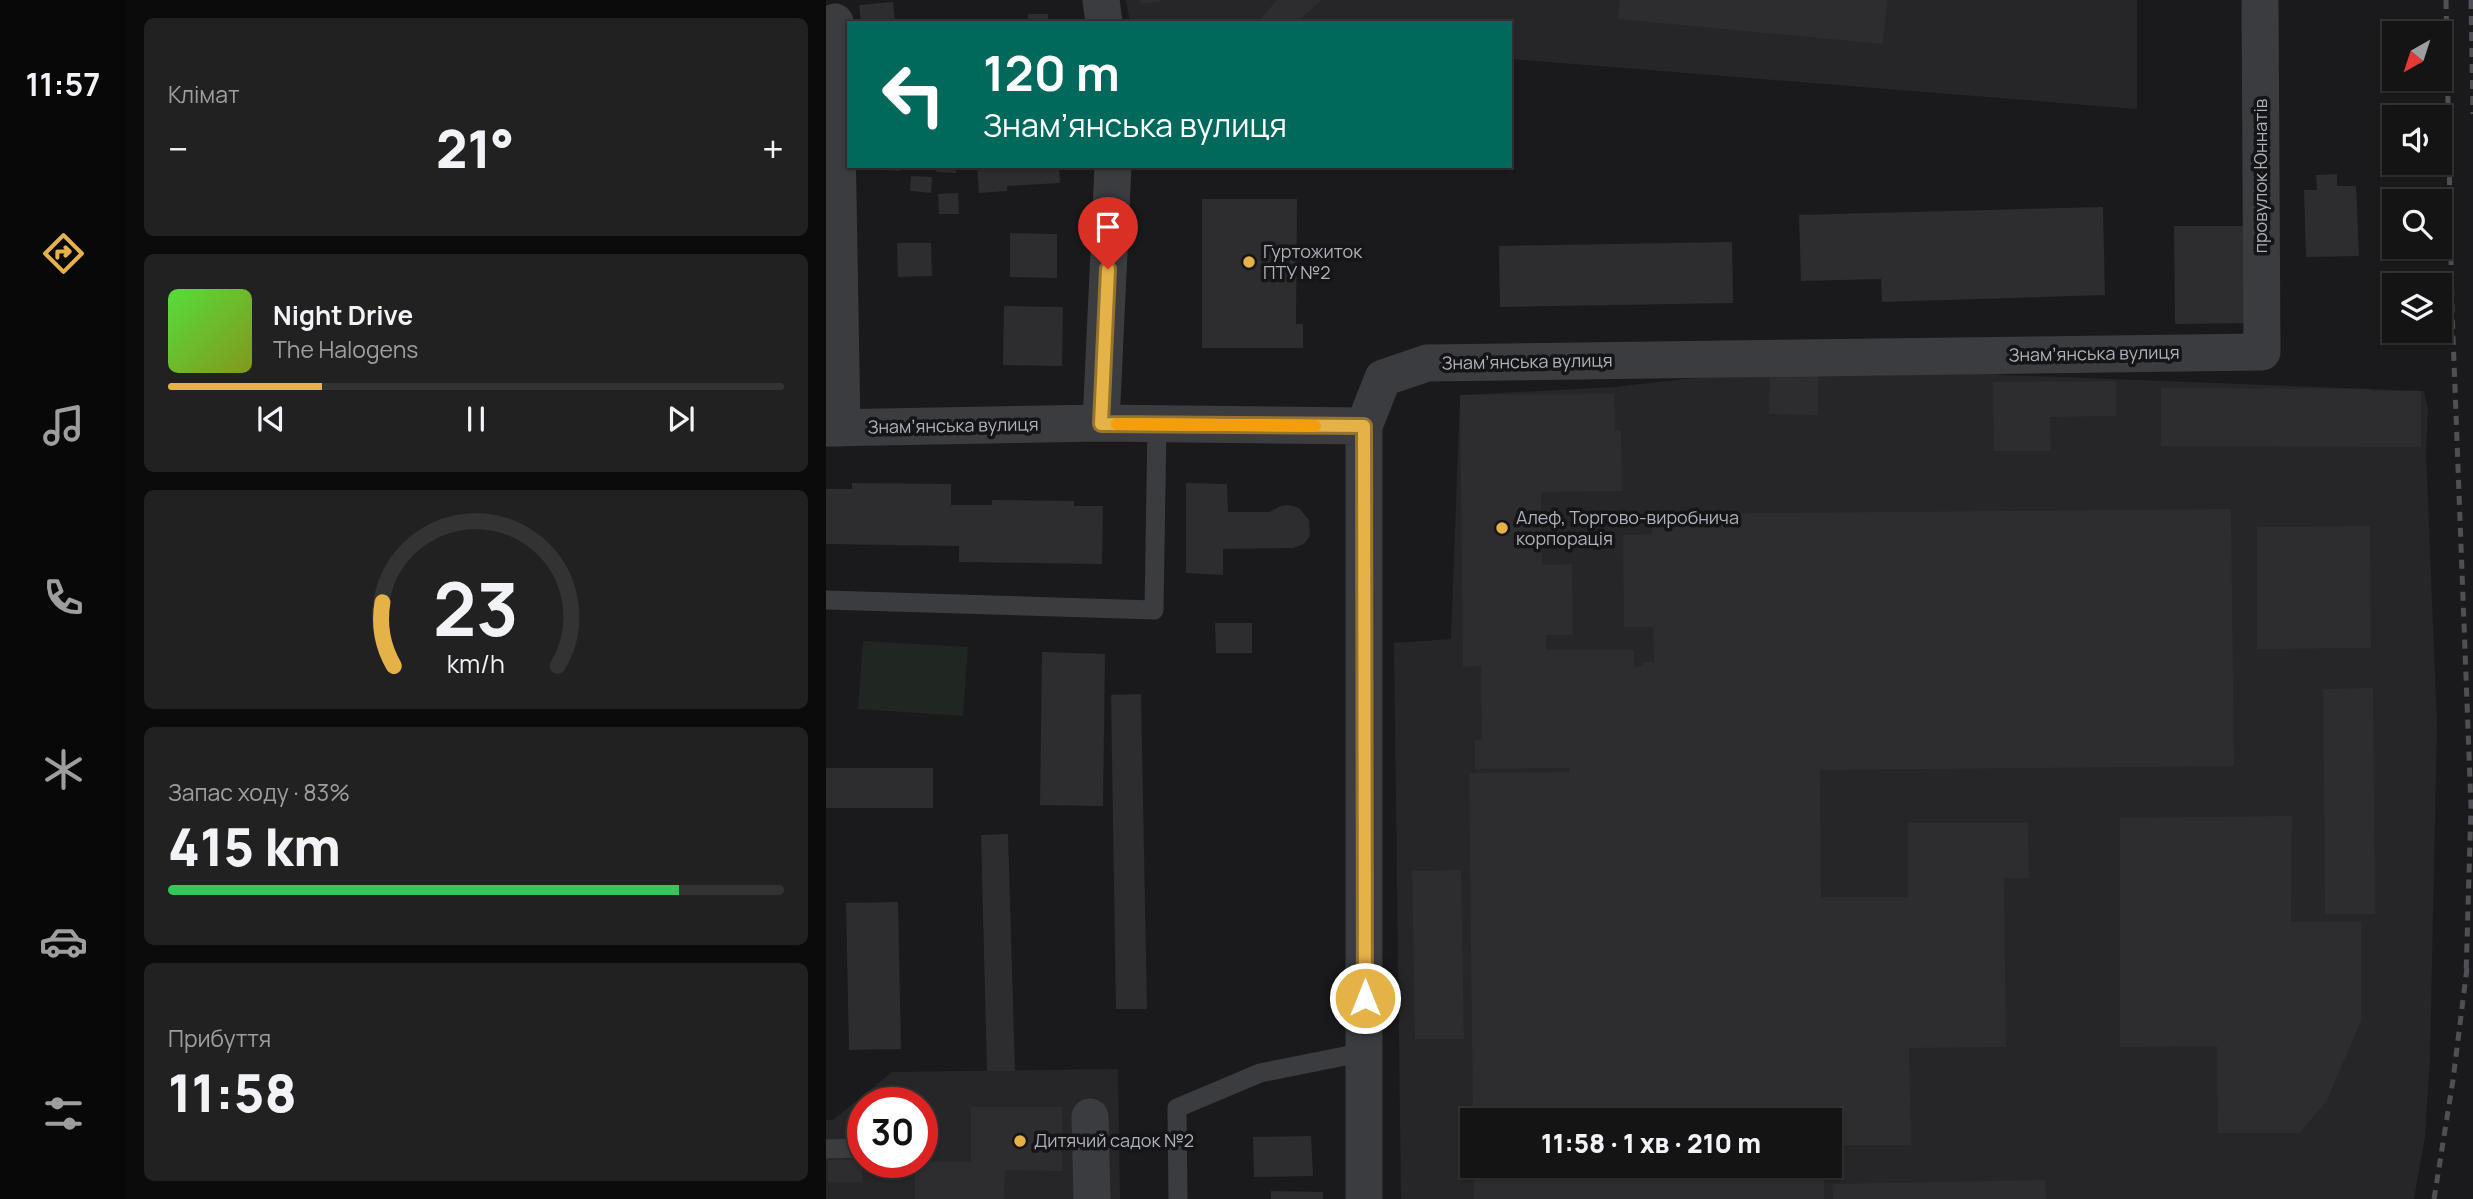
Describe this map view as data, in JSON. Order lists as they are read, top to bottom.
{
  "streets": {
    "street": ["провулок Юннатів", "Знамʼянська вулиця"]
  },
  "crossings": [
    ["провулок Юннатів", "Знамʼянська вулиця"]
  ],
  "places": ["Гуртожиток ПТУ №2", "Алеф, Торгово-виробнича корпорація", "Дитячий садок №2"],
  "north": "bottom left",
  "page": {
    "tabs": "11:57",
    "tile": [
      "Клімат",
      ["Запас ходу · 83%", "415 km"],
      ["Прибуття", "11:58"]
    ],
    "turn": ["120 m", "Знамʼянська вулиця"],
    "heat": ["−", "21°", "+"],
    "song": ["Night Drive", "The Halogens"],
    "limit": "30",
    "trip": "11:58 · 1 хв · 210 m",
    "gauge": ["23", "km/h"]
  }
}
